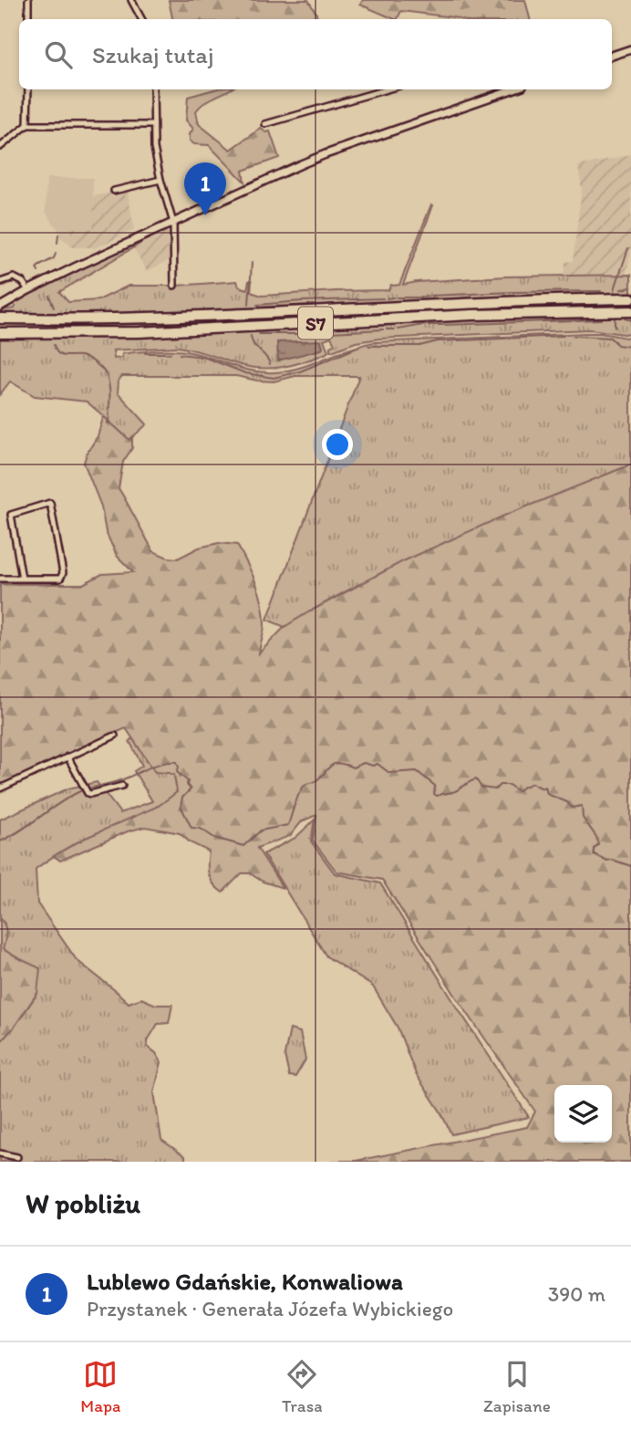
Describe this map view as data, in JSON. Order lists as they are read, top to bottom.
{
  "streets": {
    "highway": ["S7"]
  },
  "page": {
    "search": "Szukaj tutaj",
    "pins": "1",
    "heading": "W pobliżu",
    "list": [
      {
        "mark": "1",
        "name": "Lublewo Gdańskie, Konwaliowa",
        "note": "Przystanek · Generała Józefa Wybickiego",
        "value": "390 m"
      }
    ],
    "nav": ["Mapa", "Trasa", "Zapisane"]
  }
}
